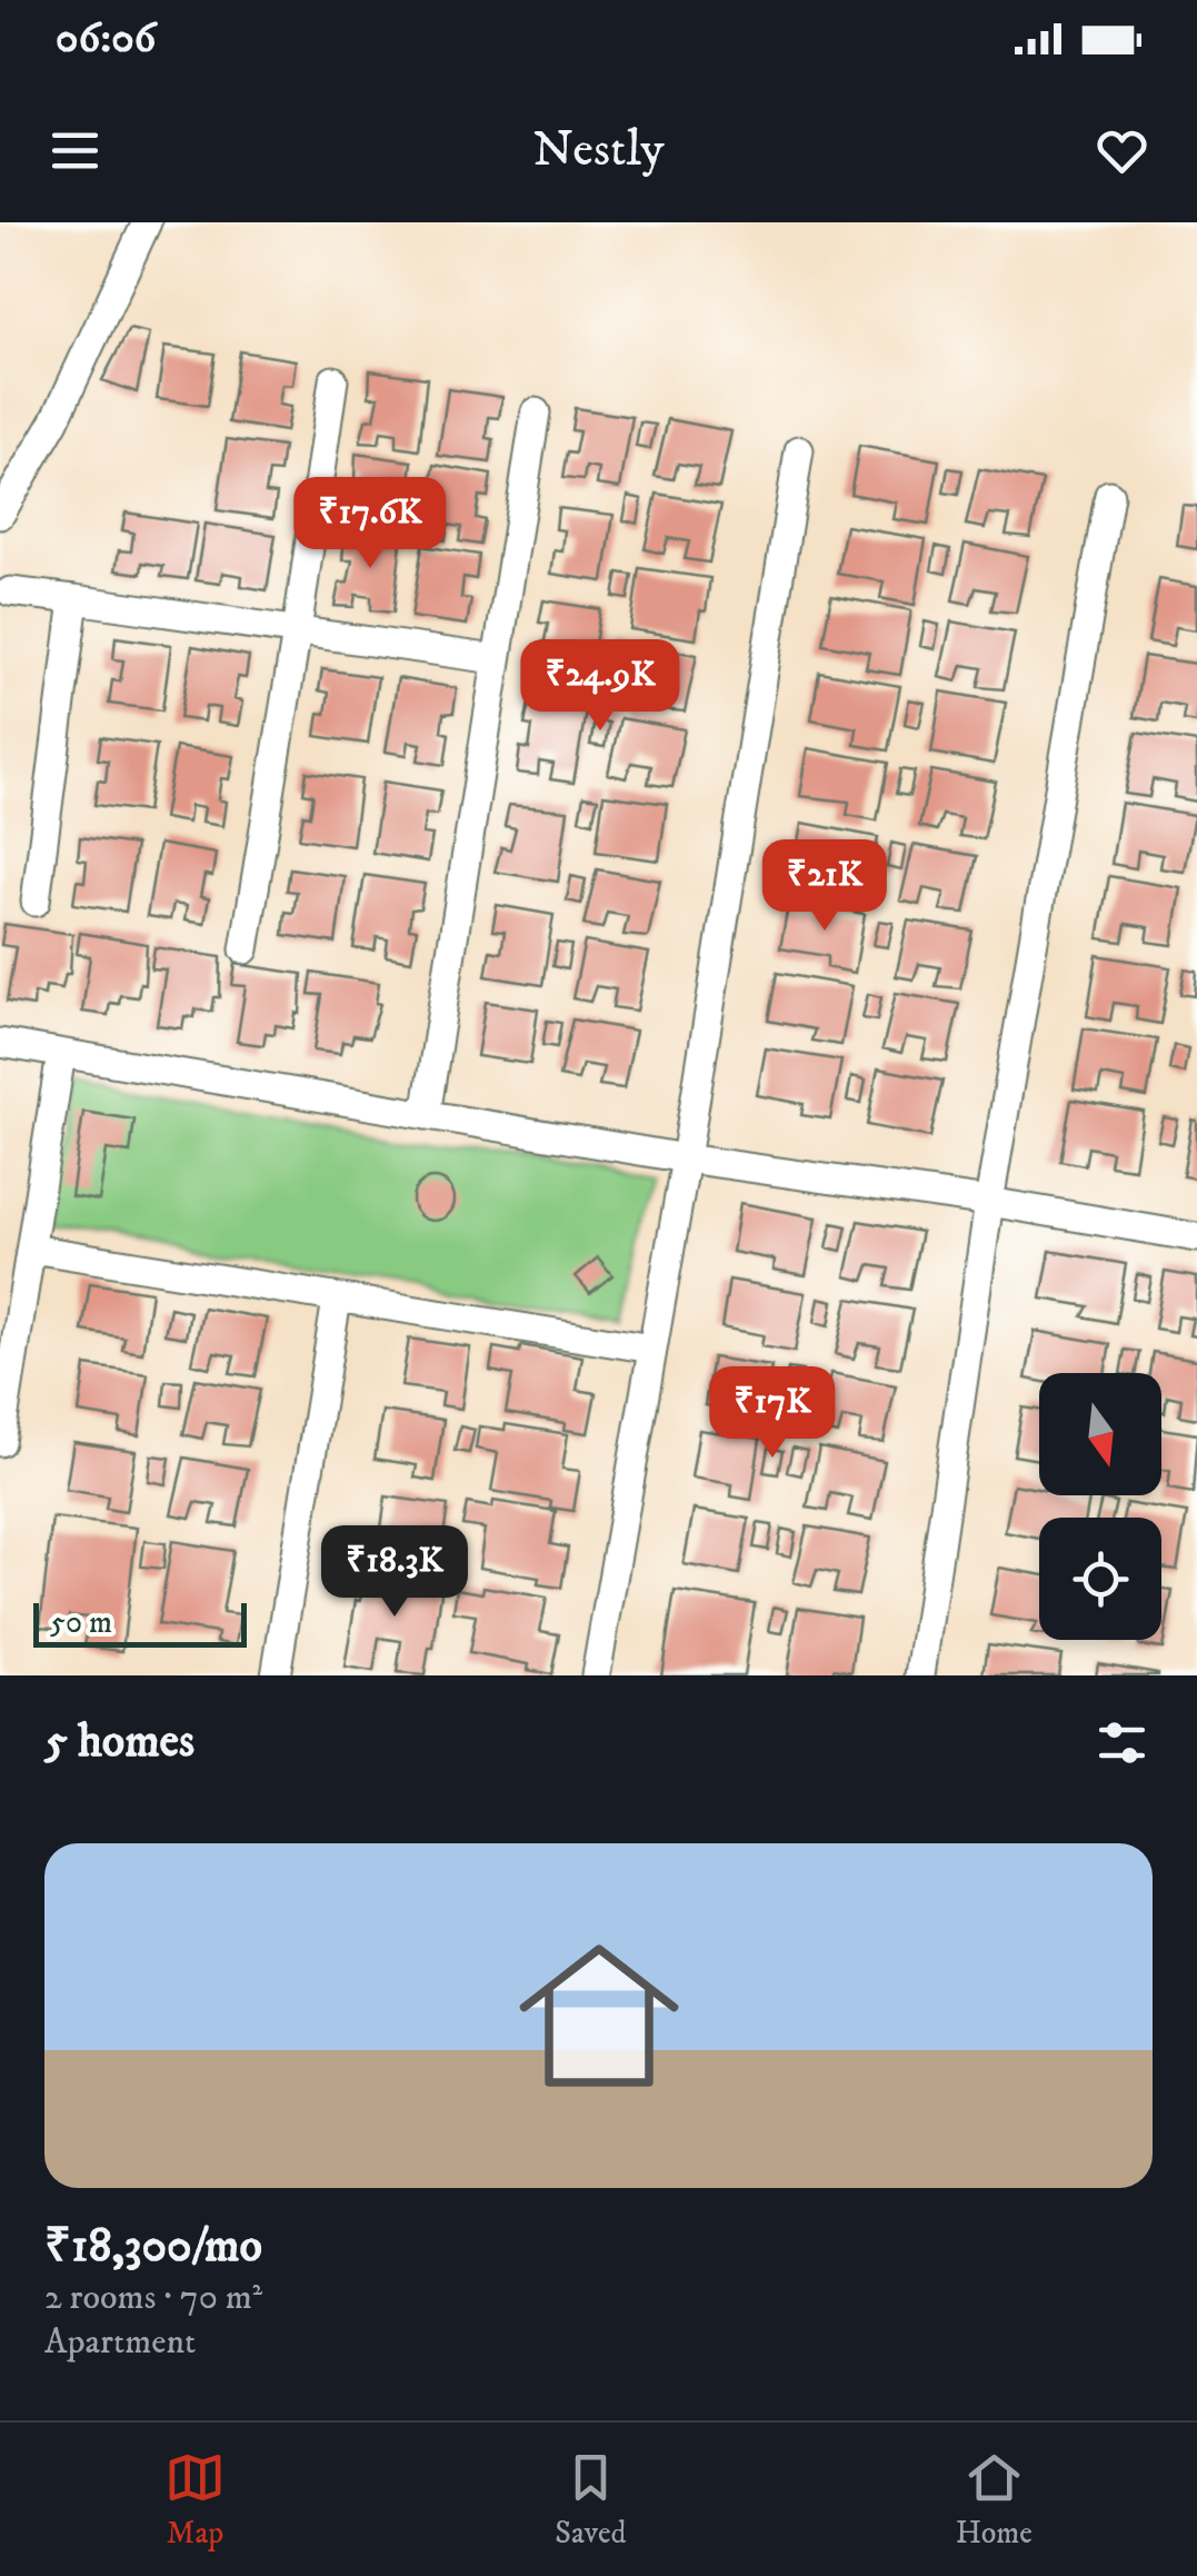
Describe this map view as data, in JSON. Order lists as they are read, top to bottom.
{
  "scale_bar": "50 m",
  "north": "bottom",
  "page": {
    "status": "06:06",
    "header": "Nestly",
    "price": [
      "₹17.6K",
      "₹24.9K",
      "₹21K",
      "₹17K",
      "₹18.3K"
    ],
    "scale": "50 m",
    "heading": "5 homes",
    "list": [
      {
        "name": "₹18,300/mo",
        "note": "2 rooms · 70 m² · Apartment"
      }
    ],
    "tabs": ["Map", "Saved", "Home"]
  }
}
